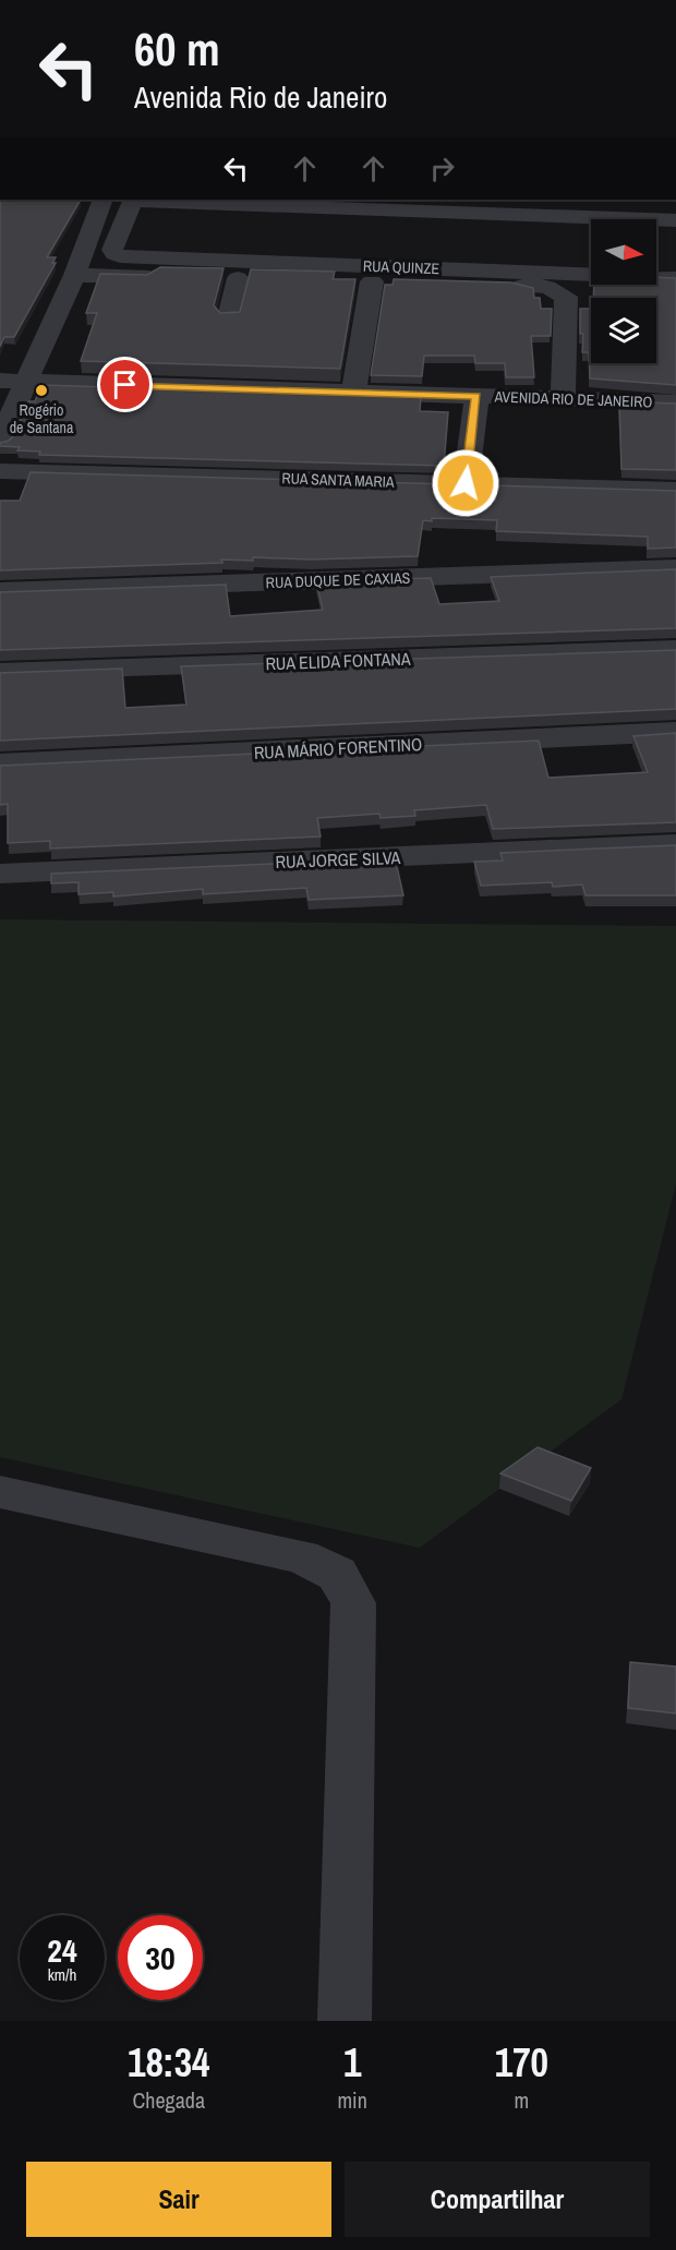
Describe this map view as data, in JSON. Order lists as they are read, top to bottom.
{
  "streets": {
    "street": [
      "RUA QUINZE",
      "AVENIDA RIO DE JANEIRO",
      "RUA SANTA MARIA",
      "RUA DUQUE DE CAXIAS",
      "RUA ELIDA FONTANA",
      "RUA MÁRIO FORENTINO",
      "RUA JORGE SILVA"
    ]
  },
  "places": ["Rogério de Santana"],
  "north": "right",
  "page": {
    "turn": ["60 m", "Avenida Rio de Janeiro"],
    "speed": "24 km/h",
    "limit": "30",
    "eta": [
      "18:34",
      "Chegada",
      "1",
      "min",
      "170",
      "m"
    ],
    "buttons": ["Sair", "Compartilhar"]
  }
}
